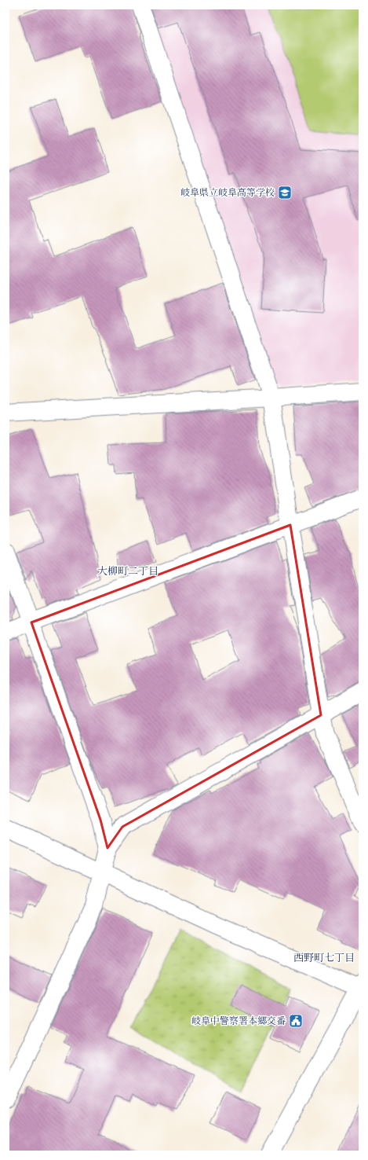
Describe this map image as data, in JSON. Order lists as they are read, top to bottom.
{
  "districts": ["大柳町二丁目", "西野町七丁目"],
  "places": {
    "school or university": ["岐阜県立岐阜高等学校"],
    "public building": ["岐阜中警察署本郷交番"]
  }
}
